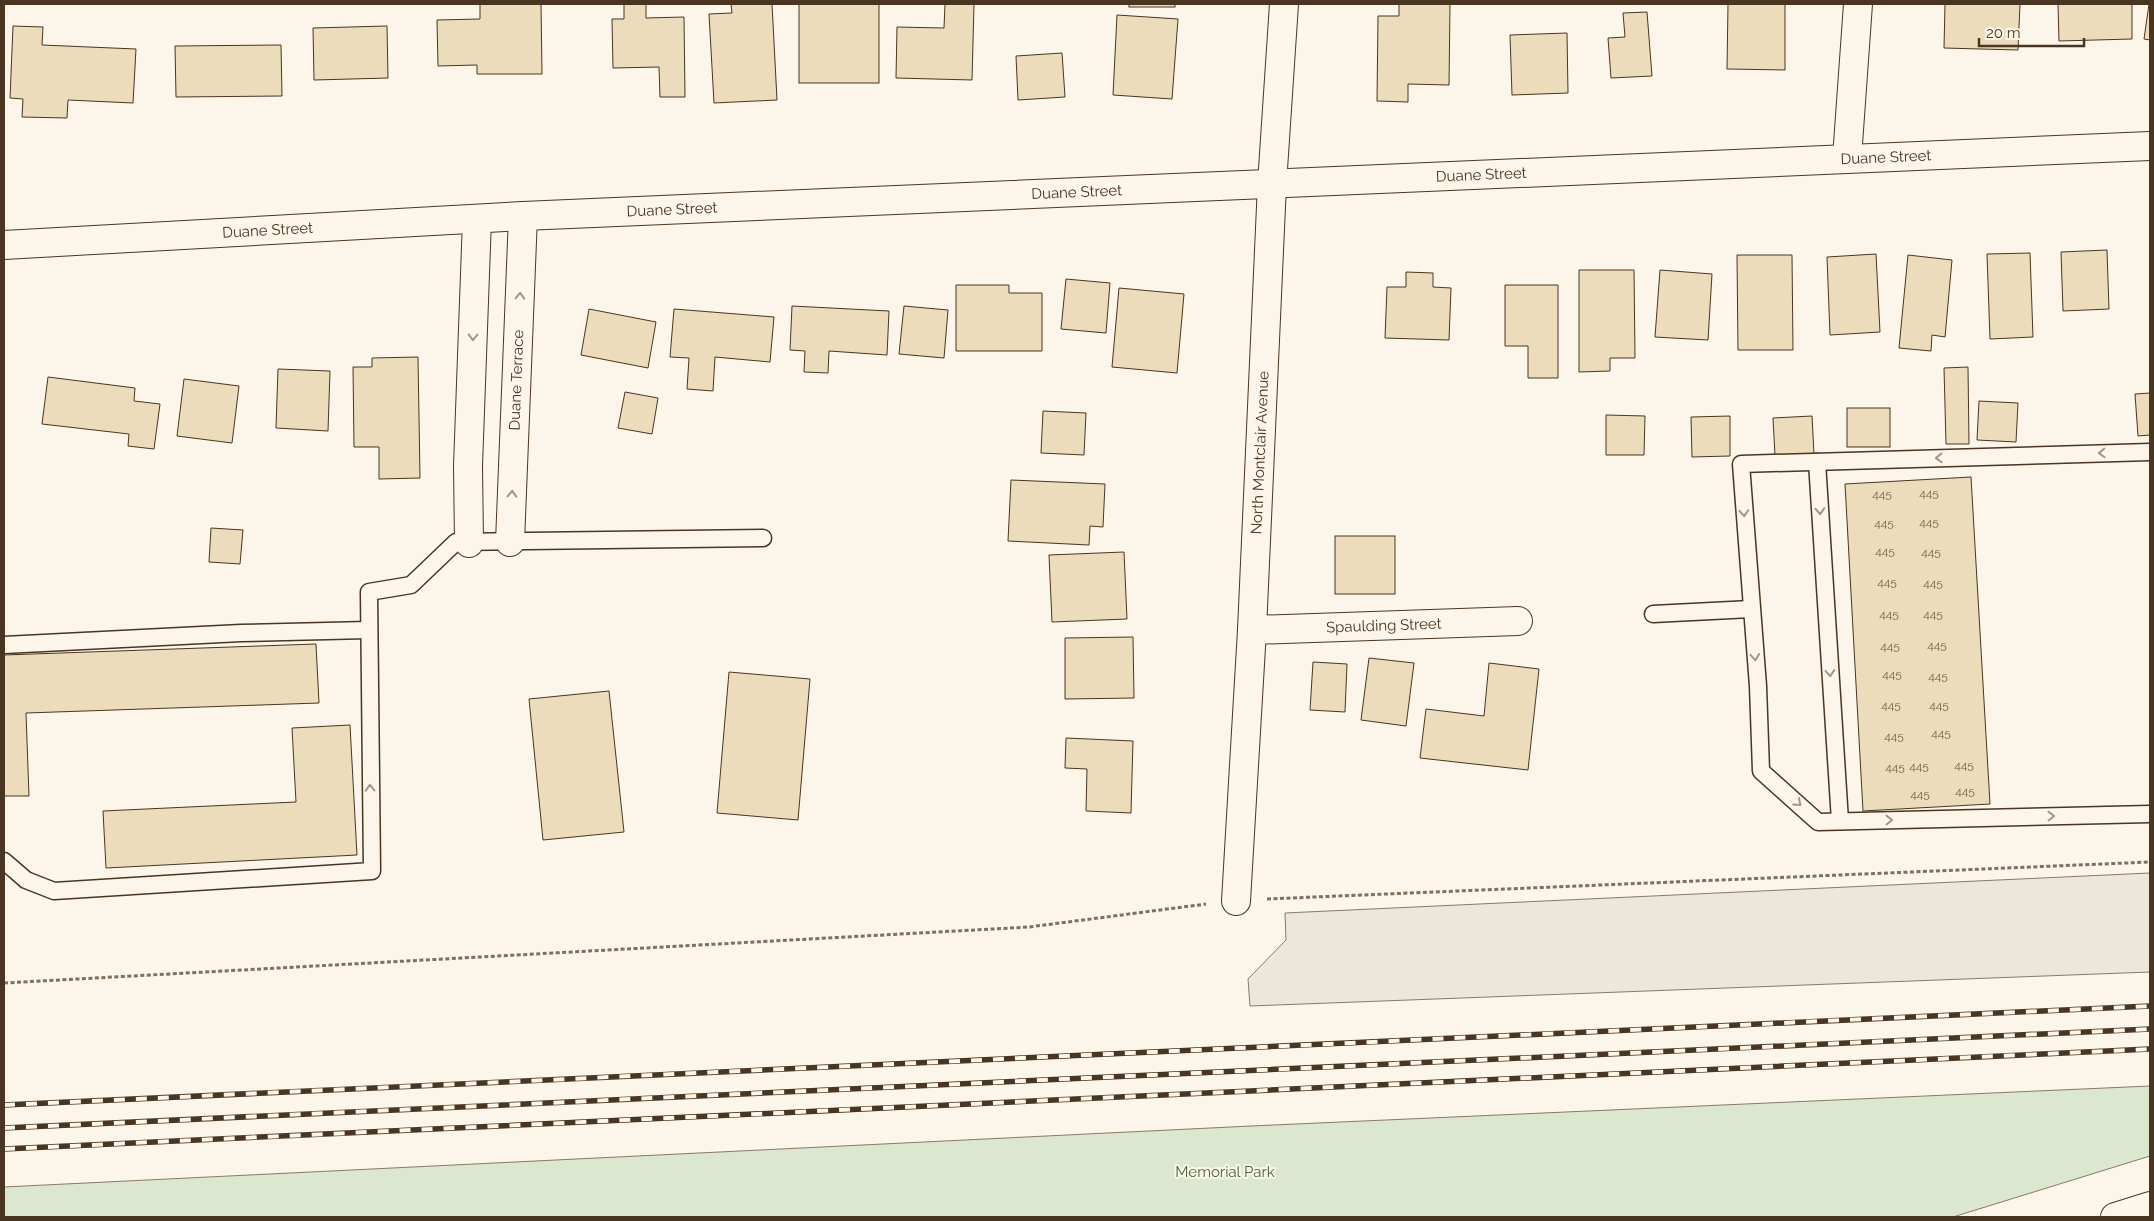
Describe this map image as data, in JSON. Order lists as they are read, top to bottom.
{
  "streets": {
    "street": [
      "Duane Street",
      "Duane Terrace",
      "North Montclair Avenue",
      "Spaulding Street"
    ]
  },
  "crossings": [
    ["Duane Street", "Duane Terrace"],
    ["Duane Street", "North Montclair Avenue"],
    ["North Montclair Avenue", "Spaulding Street"]
  ],
  "parks": ["Memorial Park"],
  "house_numbers": [
    "445",
    "445",
    "445",
    "445",
    "445",
    "445",
    "445",
    "445",
    "445",
    "445",
    "445",
    "445",
    "445",
    "445",
    "445",
    "445",
    "445",
    "445",
    "445",
    "445",
    "445",
    "445",
    "445"
  ],
  "scale_bar": "20 m"
}
